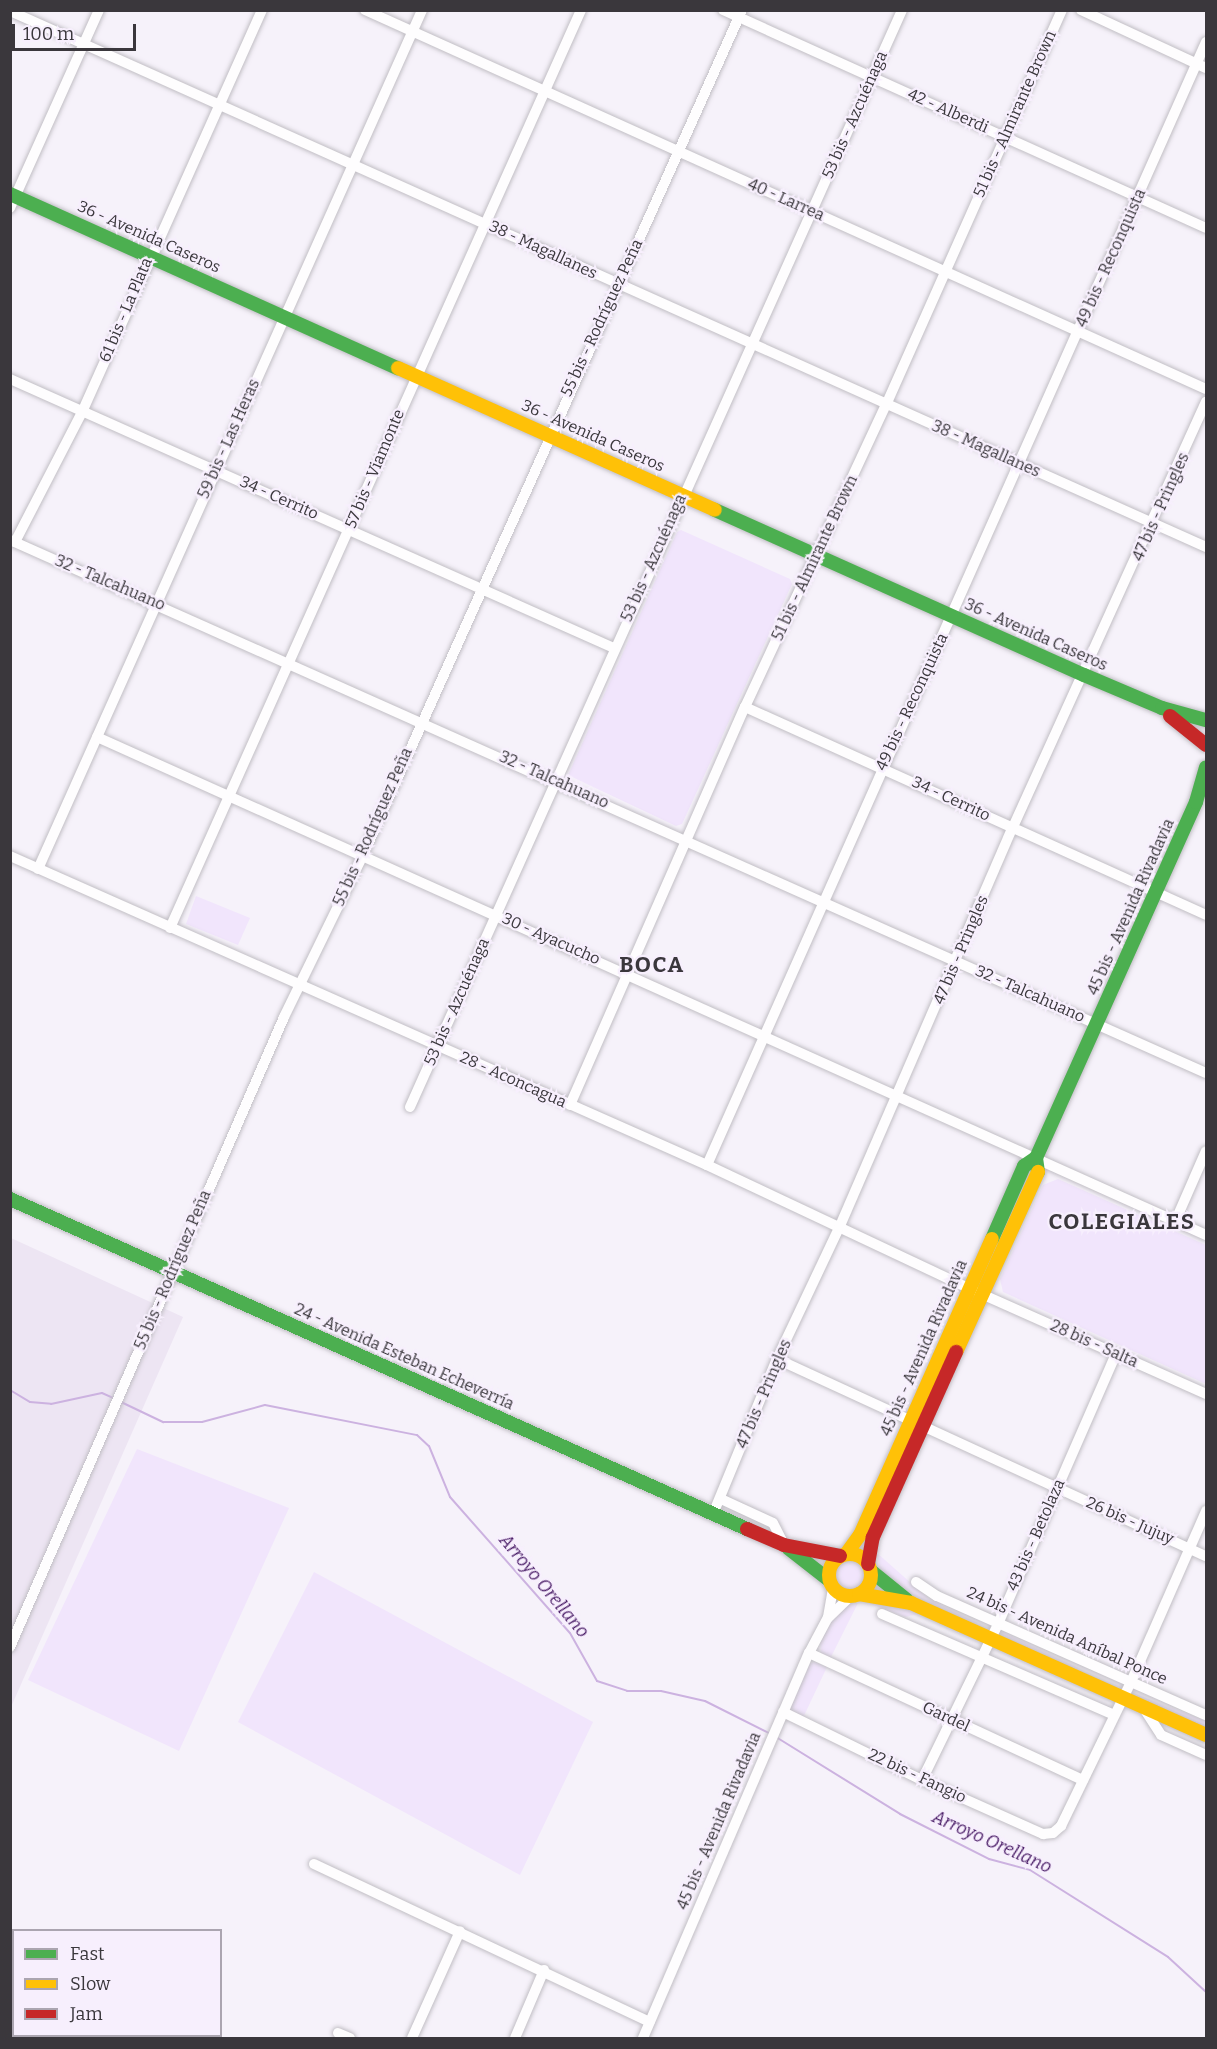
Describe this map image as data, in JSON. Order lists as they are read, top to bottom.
{
  "streets": {
    "main road": [
      "36 - Avenida Caseros",
      "45 bis - Avenida Rivadavia",
      "24 - Avenida Esteban Echeverría",
      "24 bis - Avenida Aníbal Ponce"
    ],
    "street": [
      "42 - Alberdi",
      "51 bis - Almirante Brown",
      "53 bis - Azcuénaga",
      "40 - Larrea",
      "38 - Magallanes",
      "49 bis - Reconquista",
      "61 bis - La Plata",
      "55 bis - Rodríguez Peña",
      "59 bis - Las Heras",
      "57 bis - Viamonte",
      "34 - Cerrito",
      "47 bis - Pringles",
      "32 - Talcahuano",
      "30 - Ayacucho",
      "28 - Aconcagua",
      "28 bis - Salta",
      "26 bis - Jujuy",
      "43 bis - Betolaza",
      "Gardel",
      "22 bis - Fangio"
    ]
  },
  "crossings": [
    ["42 - Alberdi", "51 bis - Almirante Brown"],
    ["42 - Alberdi", "53 bis - Azcuénaga"],
    ["42 - Alberdi", "49 bis - Reconquista"],
    ["42 - Alberdi", "55 bis - Rodríguez Peña"],
    ["51 bis - Almirante Brown", "40 - Larrea"],
    ["51 bis - Almirante Brown", "36 - Avenida Caseros"],
    ["51 bis - Almirante Brown", "38 - Magallanes"],
    ["51 bis - Almirante Brown", "34 - Cerrito"],
    ["51 bis - Almirante Brown", "32 - Talcahuano"],
    ["51 bis - Almirante Brown", "30 - Ayacucho"],
    ["51 bis - Almirante Brown", "28 - Aconcagua"],
    ["53 bis - Azcuénaga", "40 - Larrea"],
    ["53 bis - Azcuénaga", "36 - Avenida Caseros"],
    ["53 bis - Azcuénaga", "38 - Magallanes"],
    ["53 bis - Azcuénaga", "34 - Cerrito"],
    ["53 bis - Azcuénaga", "32 - Talcahuano"],
    ["53 bis - Azcuénaga", "30 - Ayacucho"],
    ["53 bis - Azcuénaga", "28 - Aconcagua"],
    ["40 - Larrea", "49 bis - Reconquista"],
    ["40 - Larrea", "55 bis - Rodríguez Peña"],
    ["40 - Larrea", "59 bis - Las Heras"],
    ["40 - Larrea", "57 bis - Viamonte"],
    ["36 - Avenida Caseros", "49 bis - Reconquista"],
    ["36 - Avenida Caseros", "61 bis - La Plata"],
    ["36 - Avenida Caseros", "55 bis - Rodríguez Peña"],
    ["36 - Avenida Caseros", "59 bis - Las Heras"],
    ["36 - Avenida Caseros", "57 bis - Viamonte"],
    ["36 - Avenida Caseros", "47 bis - Pringles"],
    ["38 - Magallanes", "49 bis - Reconquista"],
    ["38 - Magallanes", "61 bis - La Plata"],
    ["38 - Magallanes", "55 bis - Rodríguez Peña"],
    ["38 - Magallanes", "59 bis - Las Heras"],
    ["38 - Magallanes", "57 bis - Viamonte"],
    ["38 - Magallanes", "47 bis - Pringles"],
    ["49 bis - Reconquista", "34 - Cerrito"],
    ["49 bis - Reconquista", "32 - Talcahuano"],
    ["49 bis - Reconquista", "30 - Ayacucho"],
    ["49 bis - Reconquista", "28 - Aconcagua"],
    ["61 bis - La Plata", "34 - Cerrito"],
    ["61 bis - La Plata", "32 - Talcahuano"],
    ["55 bis - Rodríguez Peña", "34 - Cerrito"],
    ["55 bis - Rodríguez Peña", "32 - Talcahuano"],
    ["55 bis - Rodríguez Peña", "30 - Ayacucho"],
    ["55 bis - Rodríguez Peña", "28 - Aconcagua"],
    ["55 bis - Rodríguez Peña", "24 - Avenida Esteban Echeverría"],
    ["59 bis - Las Heras", "34 - Cerrito"],
    ["59 bis - Las Heras", "32 - Talcahuano"],
    ["59 bis - Las Heras", "30 - Ayacucho"],
    ["59 bis - Las Heras", "28 - Aconcagua"],
    ["57 bis - Viamonte", "34 - Cerrito"],
    ["57 bis - Viamonte", "32 - Talcahuano"],
    ["57 bis - Viamonte", "30 - Ayacucho"],
    ["57 bis - Viamonte", "28 - Aconcagua"],
    ["34 - Cerrito", "47 bis - Pringles"],
    ["34 - Cerrito", "45 bis - Avenida Rivadavia"],
    ["47 bis - Pringles", "32 - Talcahuano"],
    ["47 bis - Pringles", "30 - Ayacucho"],
    ["47 bis - Pringles", "28 - Aconcagua"],
    ["47 bis - Pringles", "24 - Avenida Esteban Echeverría"],
    ["47 bis - Pringles", "26 bis - Jujuy"],
    ["32 - Talcahuano", "45 bis - Avenida Rivadavia"],
    ["45 bis - Avenida Rivadavia", "30 - Ayacucho"],
    ["45 bis - Avenida Rivadavia", "28 - Aconcagua"],
    ["45 bis - Avenida Rivadavia", "28 bis - Salta"],
    ["45 bis - Avenida Rivadavia", "24 - Avenida Esteban Echeverría"],
    ["45 bis - Avenida Rivadavia", "26 bis - Jujuy"],
    ["45 bis - Avenida Rivadavia", "24 bis - Avenida Aníbal Ponce"],
    ["45 bis - Avenida Rivadavia", "Gardel"],
    ["45 bis - Avenida Rivadavia", "22 bis - Fangio"],
    ["28 - Aconcagua", "28 bis - Salta"],
    ["28 bis - Salta", "43 bis - Betolaza"],
    ["24 - Avenida Esteban Echeverría", "24 bis - Avenida Aníbal Ponce"],
    ["26 bis - Jujuy", "43 bis - Betolaza"],
    ["43 bis - Betolaza", "24 bis - Avenida Aníbal Ponce"],
    ["43 bis - Betolaza", "Gardel"],
    ["43 bis - Betolaza", "22 bis - Fangio"],
    ["Gardel", "22 bis - Fangio"]
  ],
  "districts": ["BOCA", "COLEGIALES"],
  "water": ["Arroyo Orellano"],
  "legend": ["Fast", "Slow", "Jam"],
  "scale_bar": "100 m"
}
